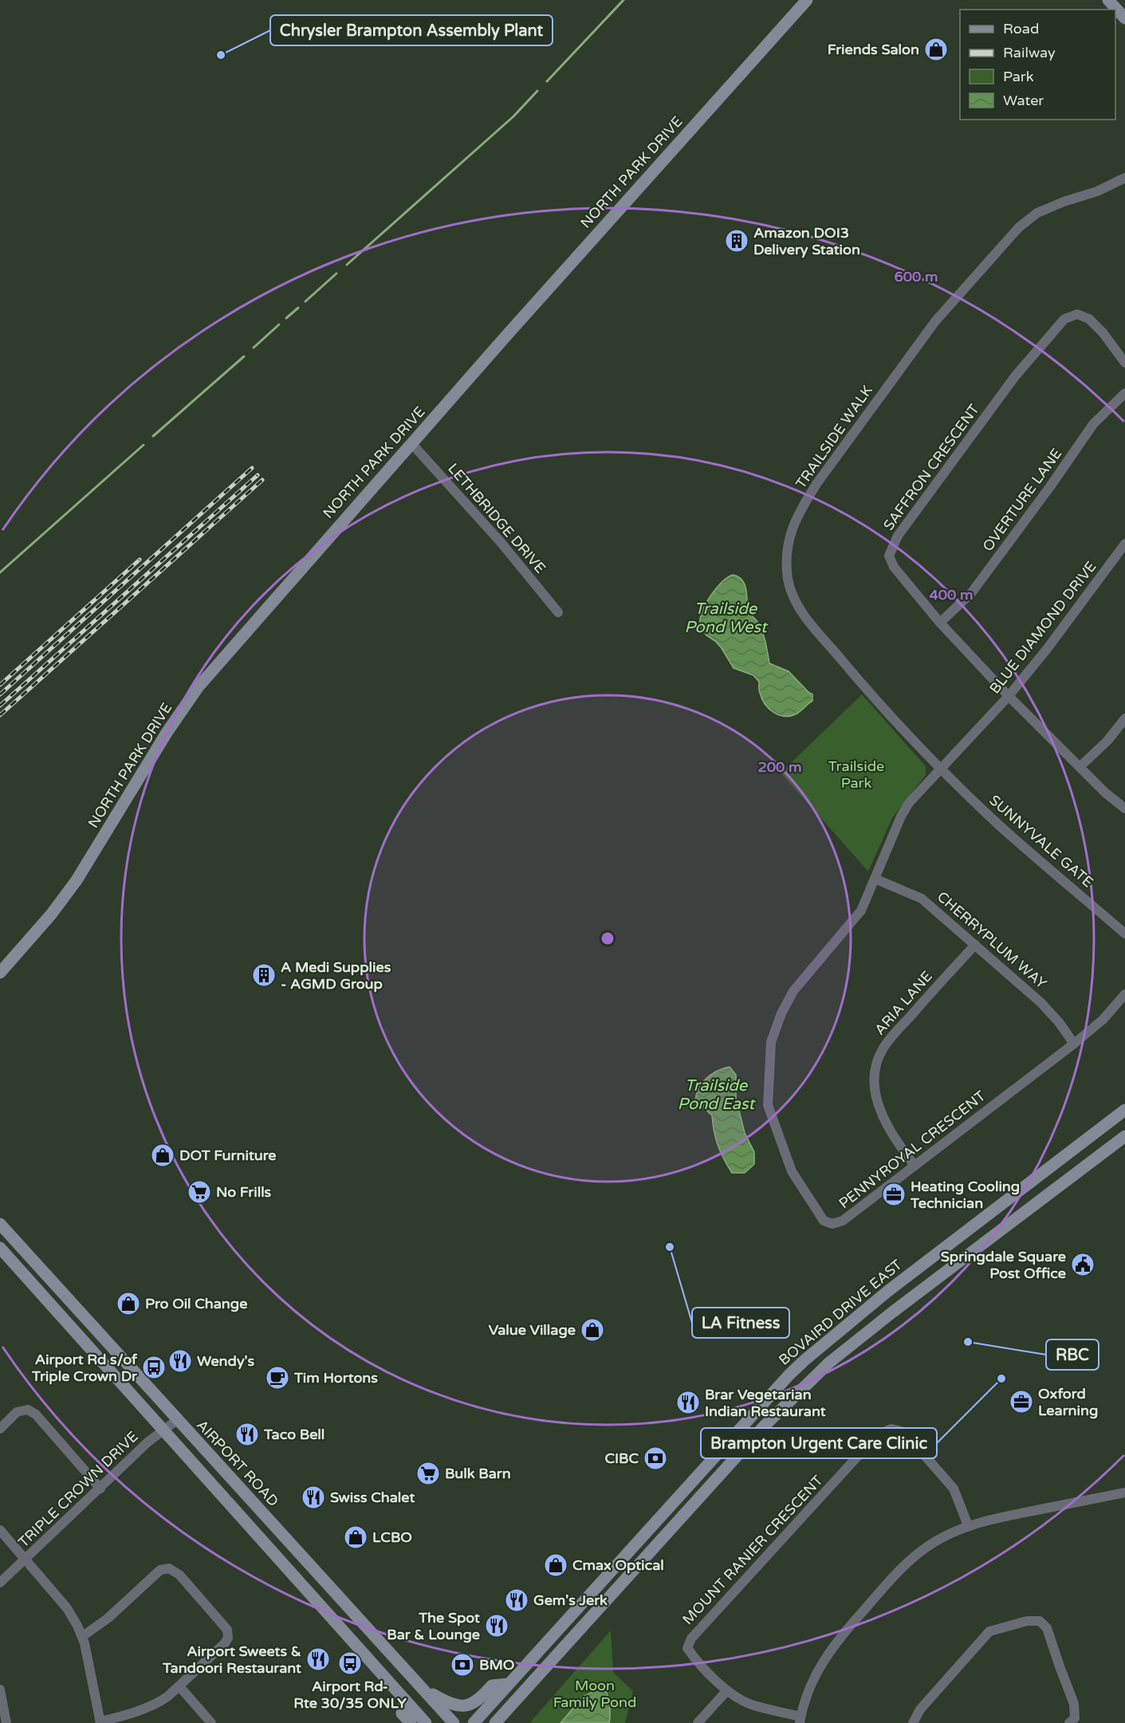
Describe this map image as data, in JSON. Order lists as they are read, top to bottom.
{
  "streets": {
    "main road": ["NORTH PARK DRIVE", "BOVAIRD DRIVE EAST", "AIRPORT ROAD"],
    "street": [
      "TRAILSIDE WALK",
      "SAFFRON CRESCENT",
      "OVERTURE LANE",
      "LETHBRIDGE DRIVE",
      "BLUE DIAMOND DRIVE",
      "SUNNYVALE GATE",
      "CHERRYPLUM WAY",
      "ARIA LANE",
      "PENNYROYAL CRESCENT",
      "TRIPLE CROWN DRIVE",
      "MOUNT RANIER CRESCENT"
    ]
  },
  "crossings": [
    ["NORTH PARK DRIVE", "LETHBRIDGE DRIVE"],
    ["TRAILSIDE WALK", "BLUE DIAMOND DRIVE"],
    ["TRAILSIDE WALK", "SUNNYVALE GATE"],
    ["TRAILSIDE WALK", "PENNYROYAL CRESCENT"],
    ["SAFFRON CRESCENT", "OVERTURE LANE"],
    ["SAFFRON CRESCENT", "BLUE DIAMOND DRIVE"],
    ["BLUE DIAMOND DRIVE", "SUNNYVALE GATE"],
    ["BLUE DIAMOND DRIVE", "PENNYROYAL CRESCENT"],
    ["SUNNYVALE GATE", "PENNYROYAL CRESCENT"],
    ["CHERRYPLUM WAY", "ARIA LANE"],
    ["CHERRYPLUM WAY", "PENNYROYAL CRESCENT"],
    ["ARIA LANE", "PENNYROYAL CRESCENT"],
    ["AIRPORT ROAD", "TRIPLE CROWN DRIVE"]
  ],
  "water": ["Trailside Pond West", "Trailside Pond East"],
  "parks": ["Trailside Park", "Moon Family Pond"],
  "places": {
    "shop": [
      "Friends Salon",
      "DOT Furniture",
      "Pro Oil Change",
      "Value Village",
      "LCBO",
      "Cmax Optical"
    ],
    "other": [
      "Chrysler Brampton Assembly Plant",
      "LA Fitness",
      "RBC",
      "Brampton Urgent Care Clinic"
    ],
    "building": ["Amazon DOI3 Delivery Station", "A Medi Supplies - AGMD Group"],
    "supermarket": ["No Frills", "Bulk Barn"],
    "office": ["Heating Cooling Technician", "Oxford Learning"],
    "public building": ["Springdale Square Post Office"],
    "restaurant": [
      "Wendy's",
      "Brar Vegetarian Indian Restaurant",
      "Taco Bell",
      "Swiss Chalet",
      "Gem's Jerk",
      "The Spot Bar & Lounge",
      "Airport Sweets & Tandoori Restaurant"
    ],
    "bus stop": ["Airport Rd s/of Triple Crown Dr", "Airport Rd- Rte 30/35 ONLY"],
    "cafe": ["Tim Hortons"],
    "bank": ["CIBC", "BMO"]
  },
  "legend": [
    "Road",
    "Railway",
    "Park",
    "Water"
  ],
  "rings": ["600 m", "400 m", "200 m"]
}
